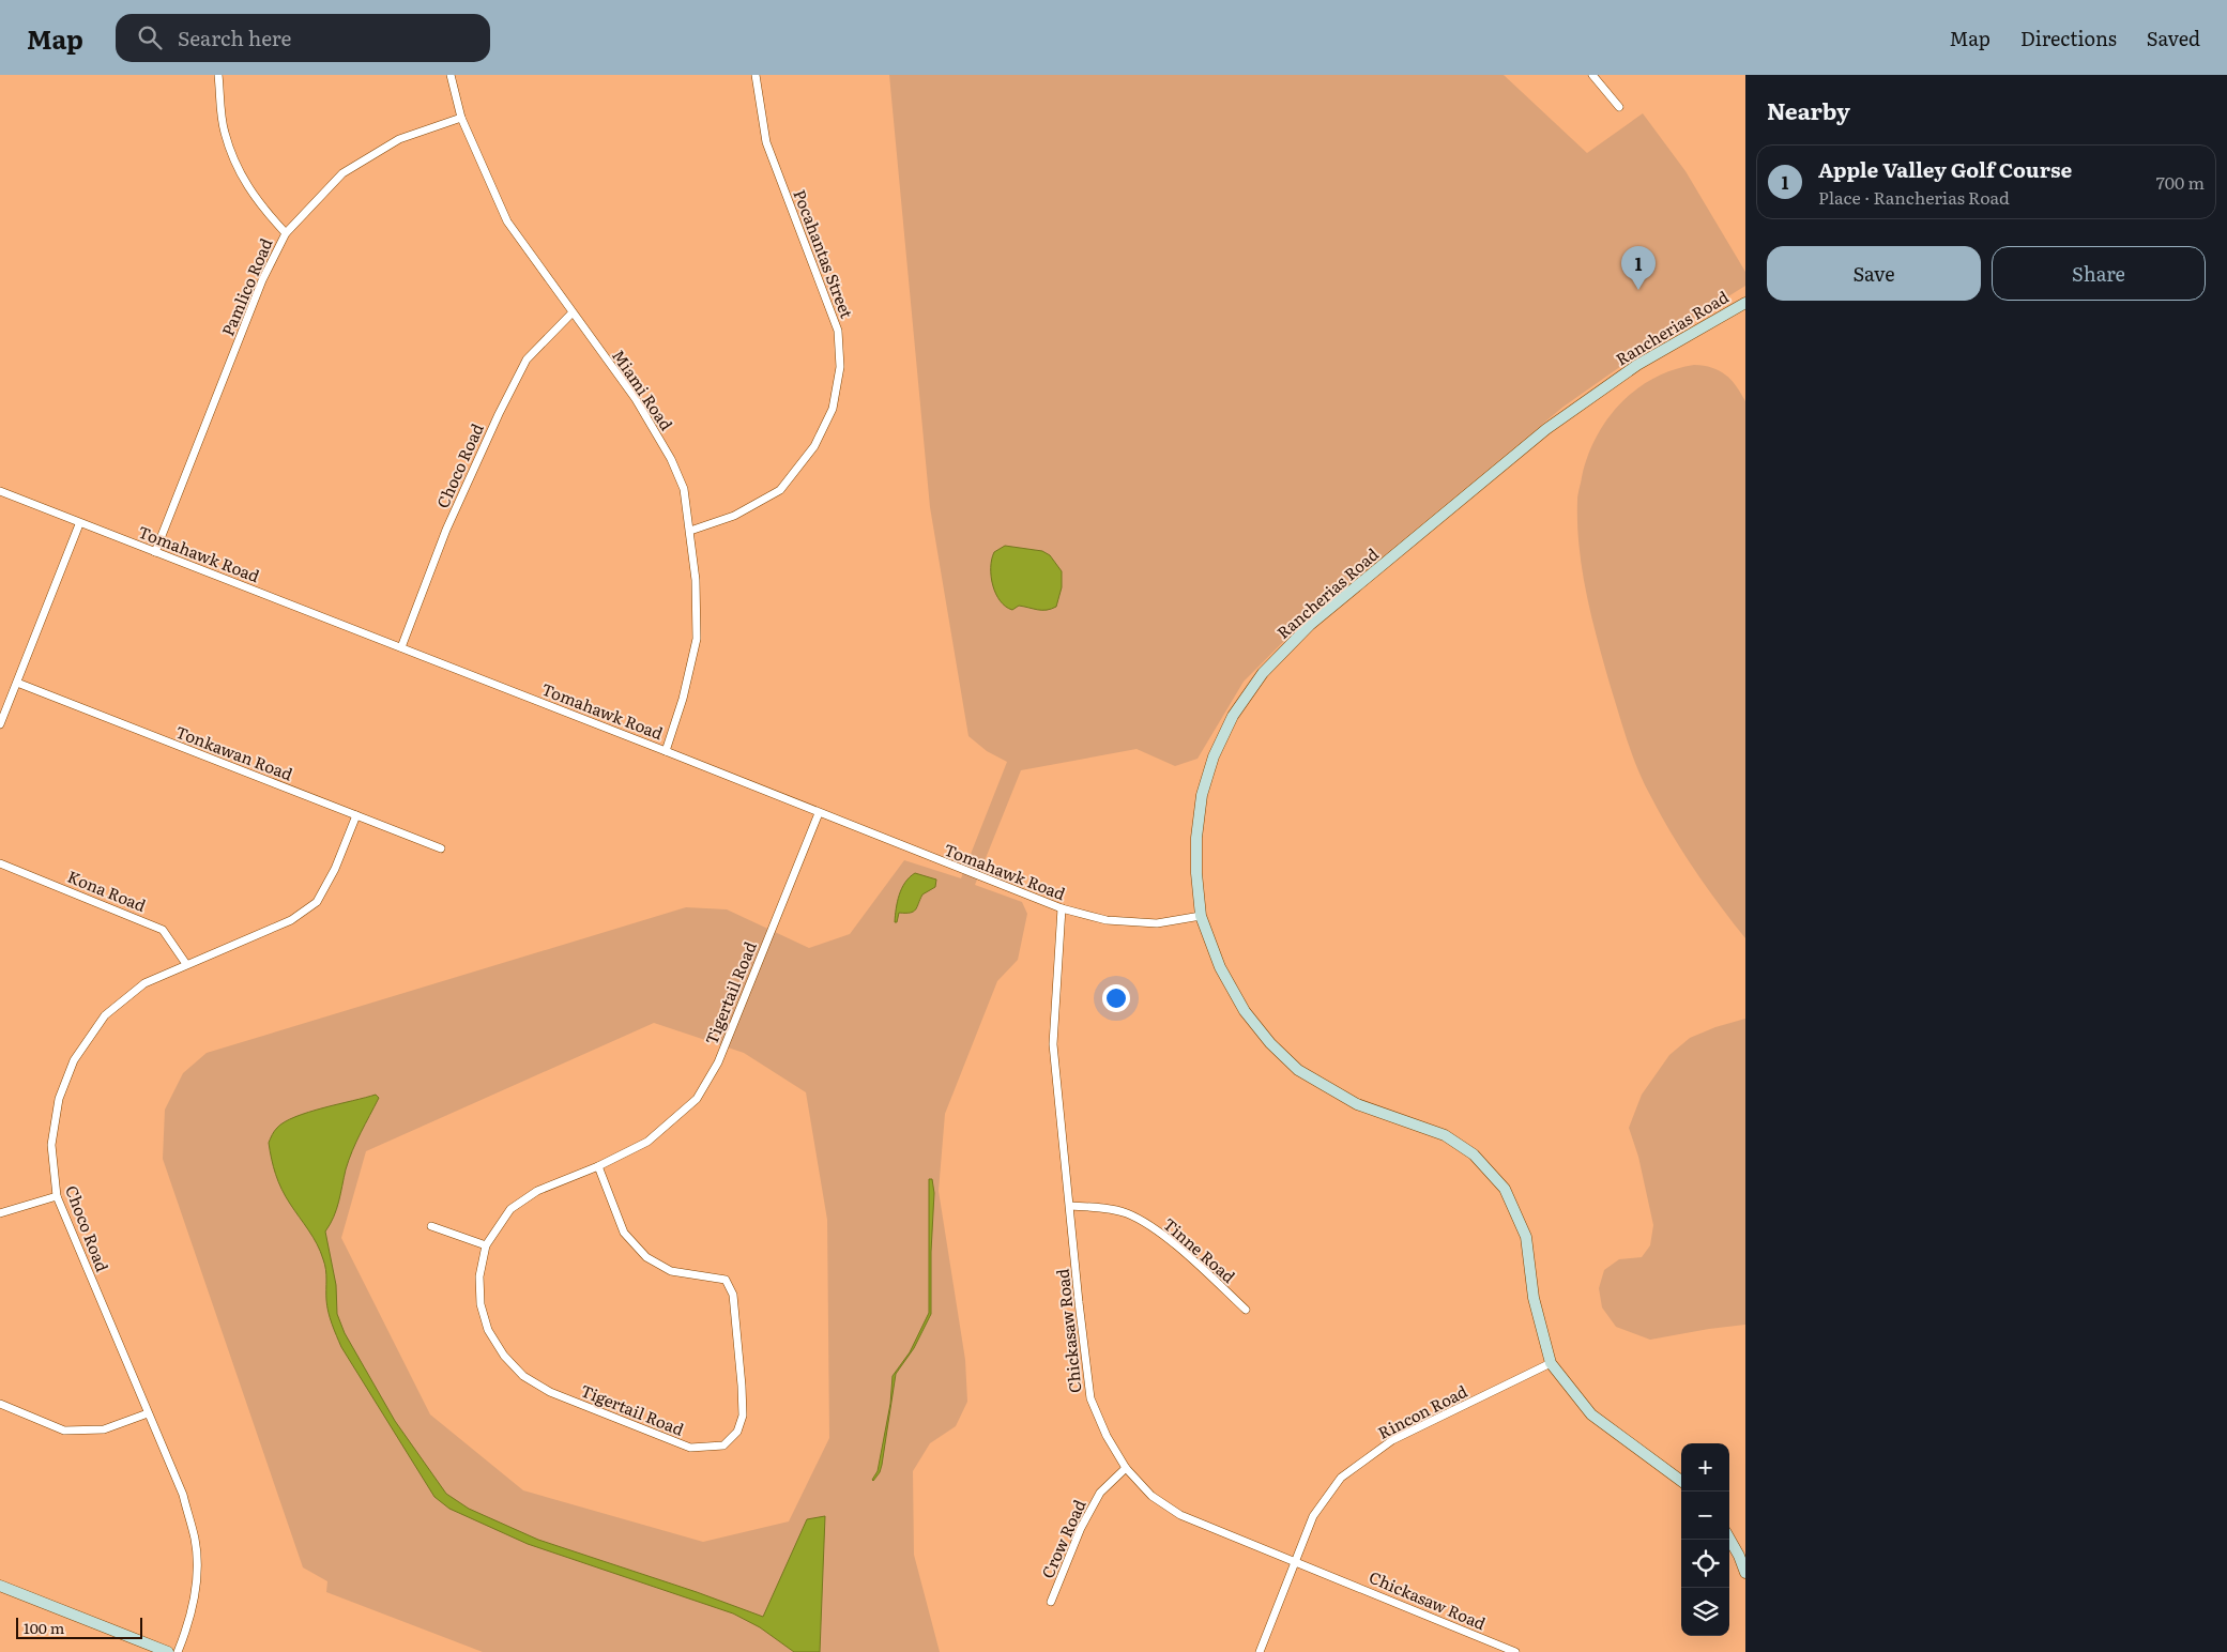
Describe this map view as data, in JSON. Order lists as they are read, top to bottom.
{
  "streets": {
    "street": [
      "Pocahantas Street",
      "Pamlico Road",
      "Rancherias Road",
      "Miami Road",
      "Choco Road",
      "Tomahawk Road",
      "Tonkawan Road",
      "Kona Road",
      "Tigertail Road",
      "Tinne Road",
      "Chickasaw Road",
      "Rincon Road",
      "Crow Road"
    ]
  },
  "crossings": [
    ["Pocahantas Street", "Miami Road"],
    ["Pamlico Road", "Miami Road"],
    ["Pamlico Road", "Tomahawk Road"],
    ["Rancherias Road", "Tomahawk Road"],
    ["Rancherias Road", "Rincon Road"],
    ["Miami Road", "Choco Road"],
    ["Miami Road", "Tomahawk Road"],
    ["Choco Road", "Tomahawk Road"],
    ["Choco Road", "Tonkawan Road"],
    ["Choco Road", "Kona Road"],
    ["Tomahawk Road", "Tigertail Road"],
    ["Tomahawk Road", "Chickasaw Road"],
    ["Tinne Road", "Chickasaw Road"],
    ["Chickasaw Road", "Rincon Road"],
    ["Chickasaw Road", "Crow Road"]
  ],
  "scale_bar": "100 m",
  "page": {
    "header": "Map",
    "search": "Search here",
    "nav": ["Map", "Directions", "Saved"],
    "heading": "Nearby",
    "list": [
      {
        "mark": "1",
        "name": "Apple Valley Golf Course",
        "note": "Place · Rancherias Road",
        "value": "700 m"
      }
    ],
    "buttons": ["Save", "Share"],
    "pins": "1",
    "map_buttons": ["+", "−"],
    "scale": "100 m"
  }
}
